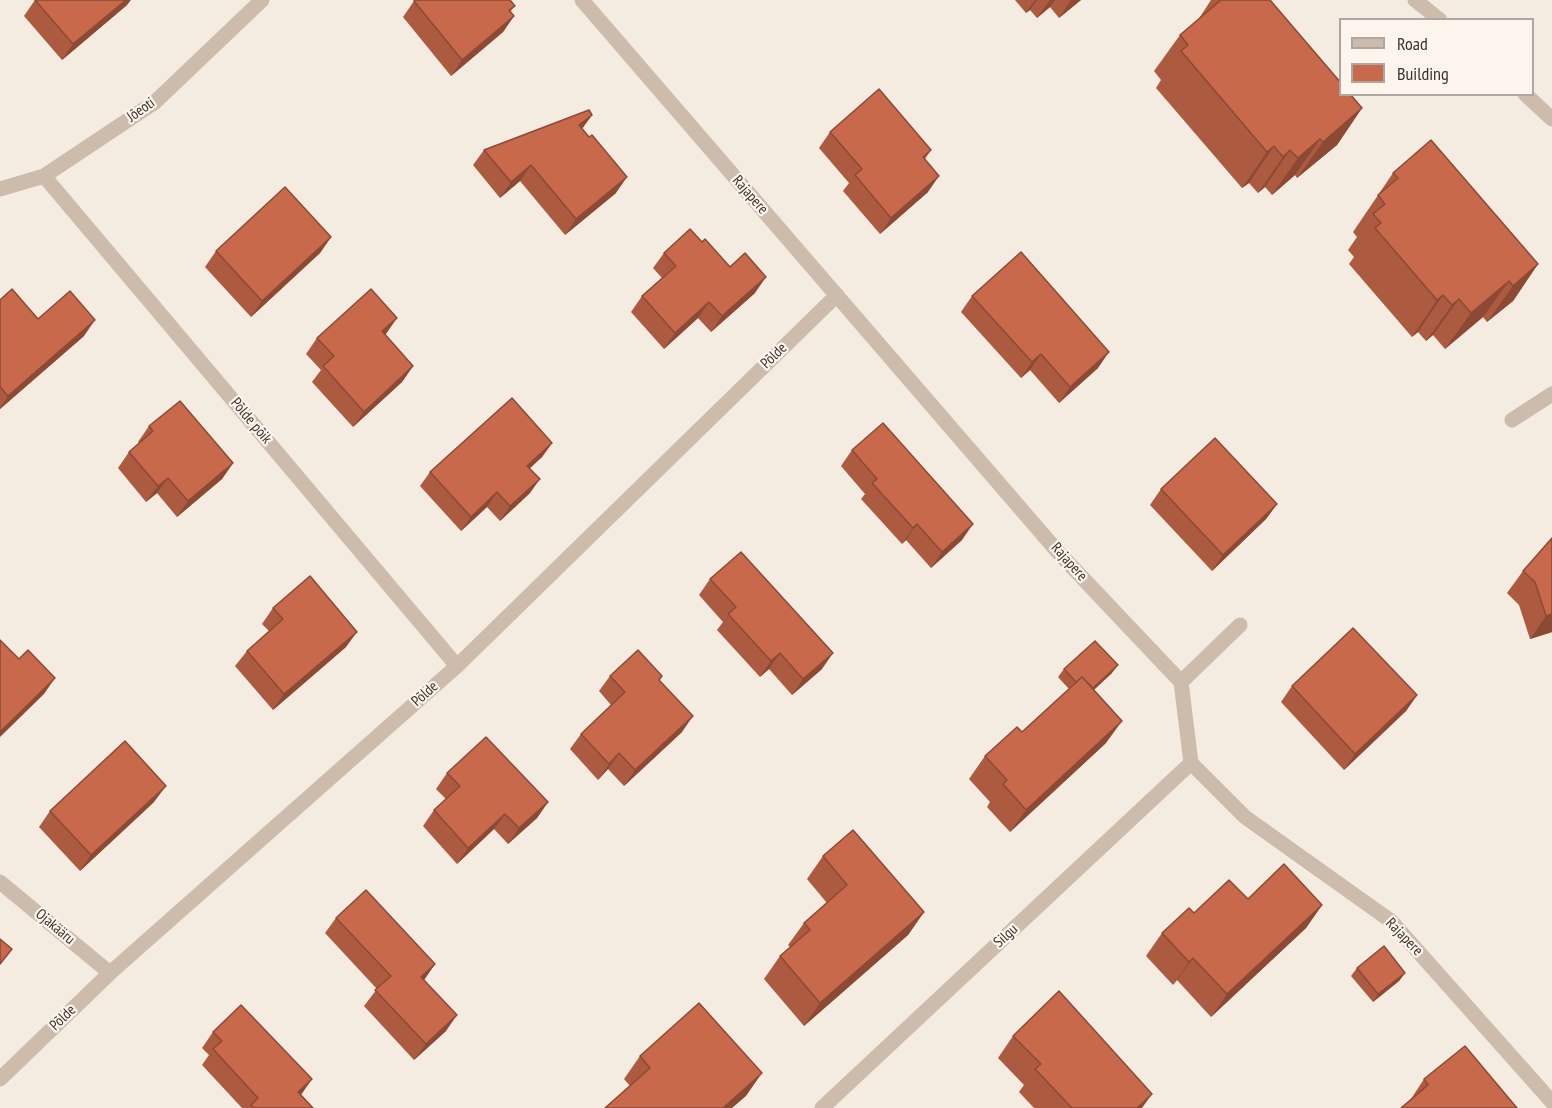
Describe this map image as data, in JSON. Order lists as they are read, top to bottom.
{
  "streets": {
    "street": [
      "Jõeoti",
      "Rajapere",
      "Põlde",
      "Põlde põik",
      "Ojakääru",
      "Silgu"
    ]
  },
  "crossings": [
    ["Jõeoti", "Põlde põik"],
    ["Rajapere", "Põlde"],
    ["Rajapere", "Silgu"],
    ["Põlde", "Põlde põik"],
    ["Põlde", "Ojakääru"]
  ],
  "legend": ["Road", "Building"]
}
